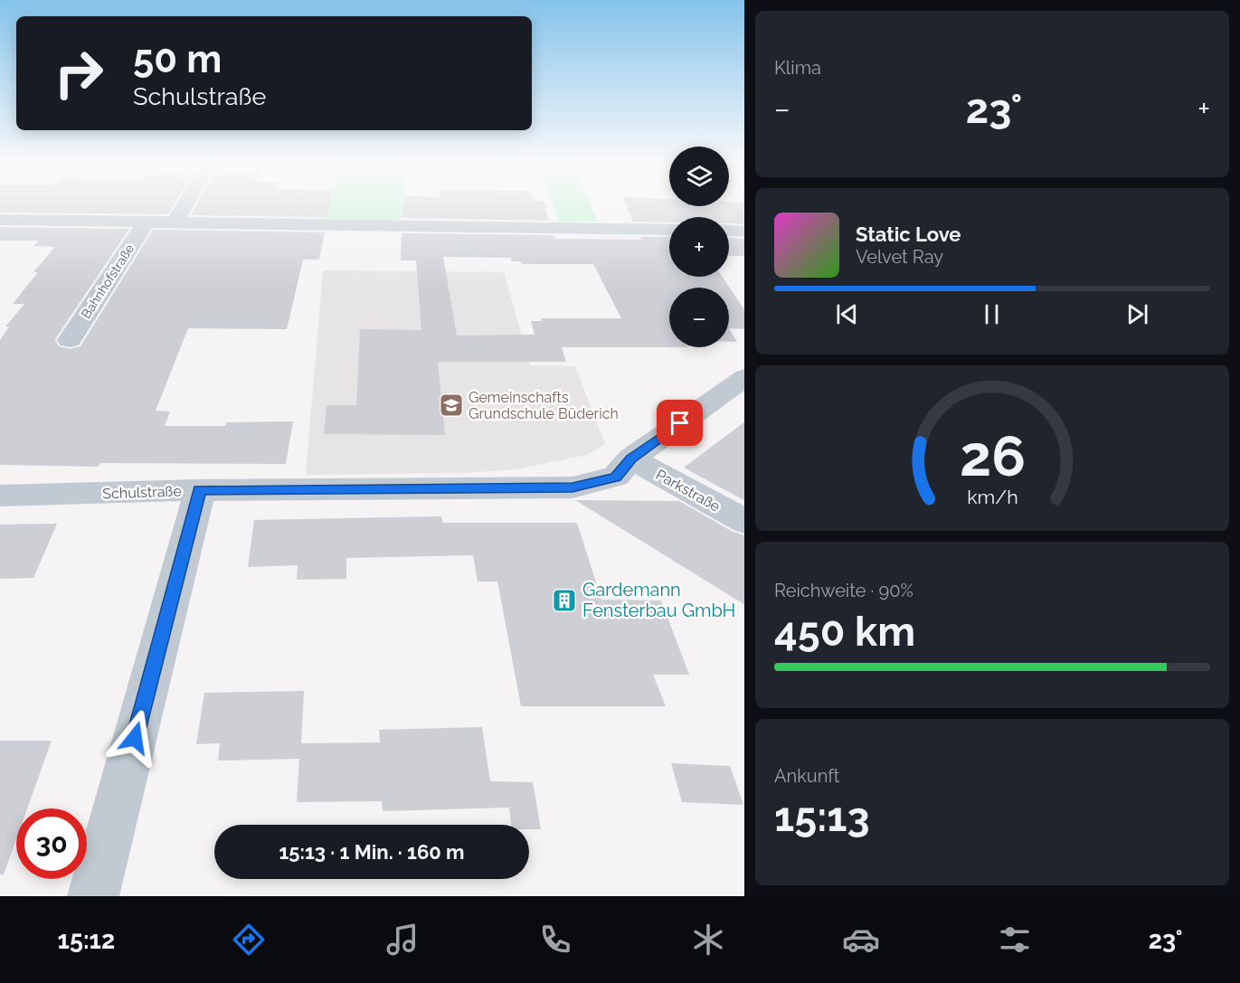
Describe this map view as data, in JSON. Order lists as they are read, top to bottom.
{
  "streets": {
    "street": ["Bahnhofstraße", "Parkstraße", "Schulstraße"]
  },
  "crossings": [
    ["Parkstraße", "Schulstraße"]
  ],
  "places": {
    "school or university": ["Gemeinschafts Grundschule Büderich"],
    "building": ["Gardemann Fensterbau GmbH"]
  },
  "page": {
    "tile": [
      "Klima",
      ["Reichweite · 90%", "450 km"],
      ["Ankunft", "15:13"]
    ],
    "turn": ["50 m", "Schulstraße"],
    "heat": ["−", "23°", "+"],
    "map_buttons": ["+", "−"],
    "song": ["Static Love", "Velvet Ray"],
    "limit": "30",
    "trip": "15:13 · 1 Min. · 160 m",
    "tabs": ["15:12", "23°"],
    "gauge": ["26", "km/h"]
  }
}
